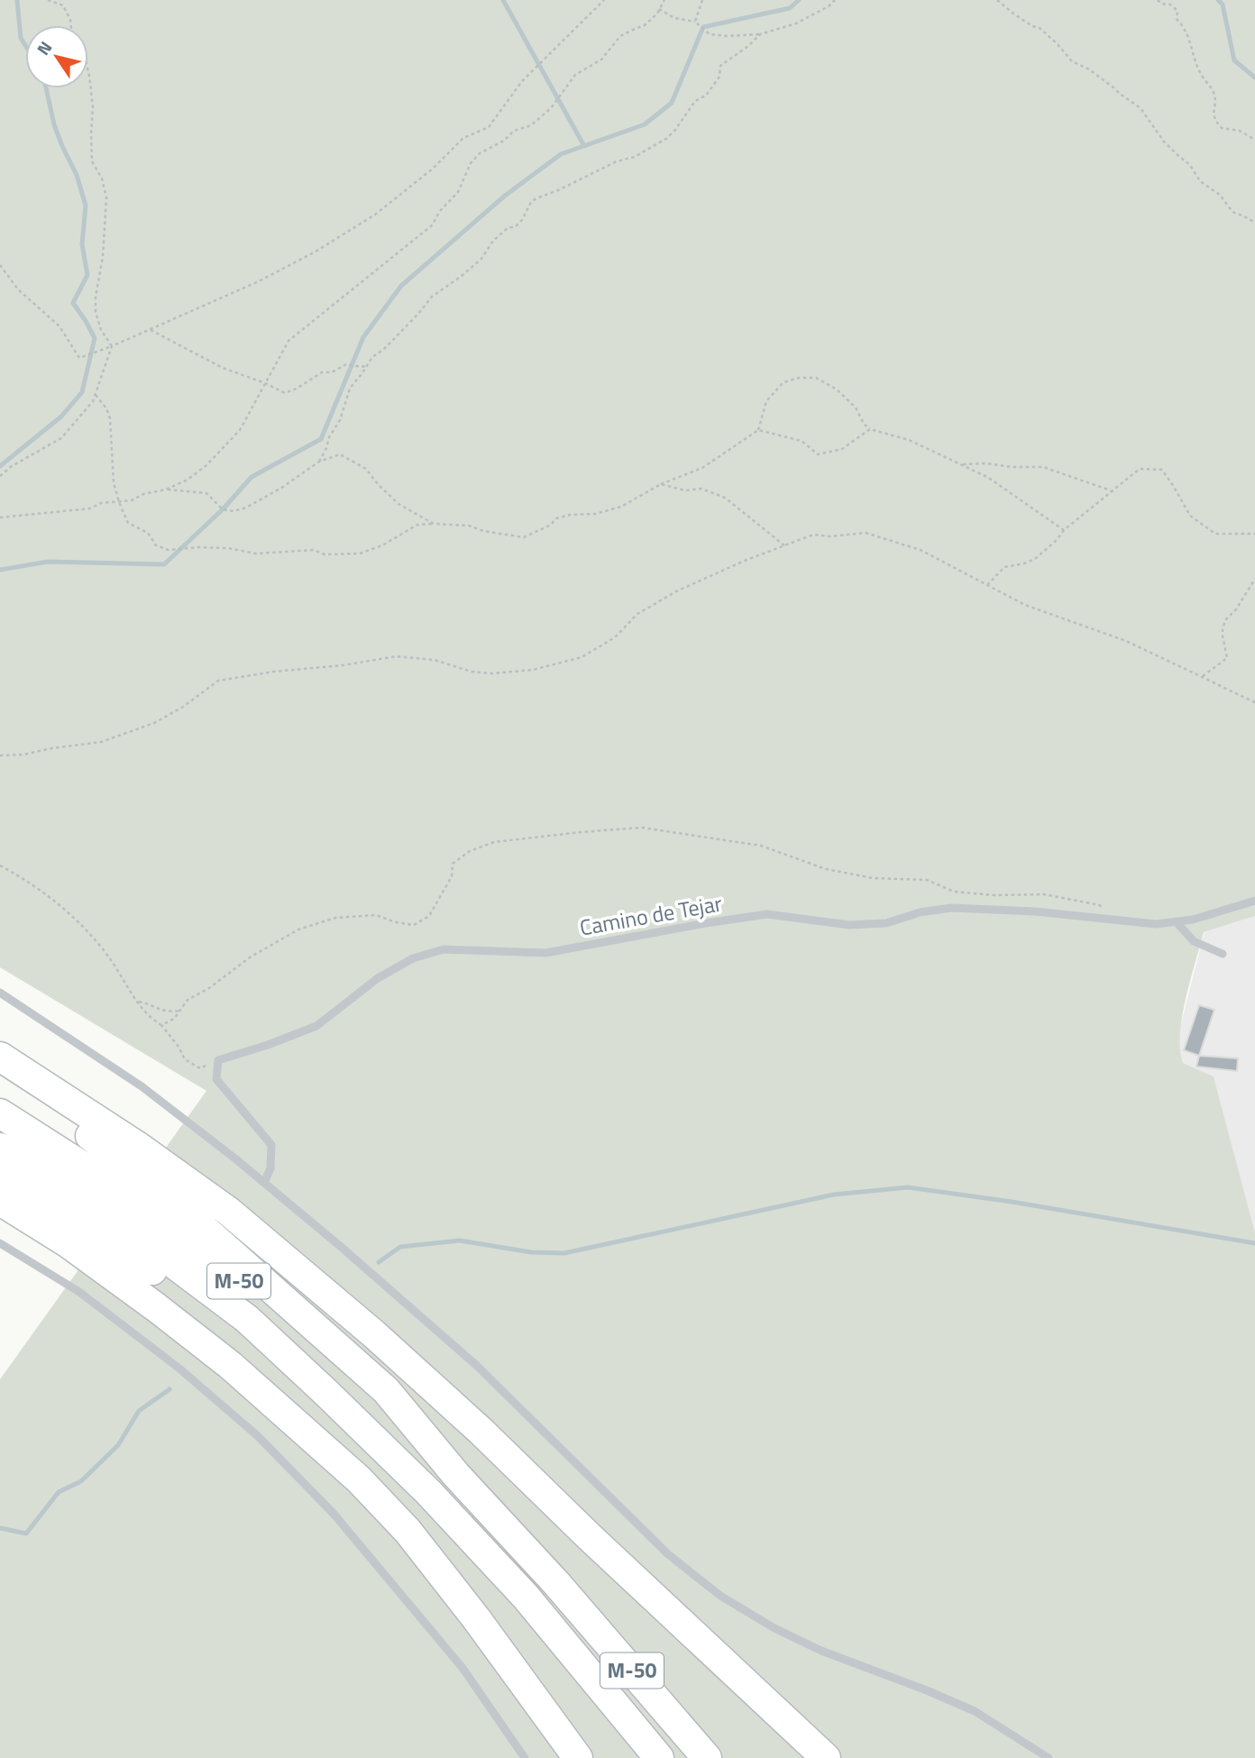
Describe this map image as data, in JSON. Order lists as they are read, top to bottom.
{
  "streets": {
    "highway": ["M-50"],
    "lane": ["Camino de Tejar"]
  },
  "north": "top left"
}
